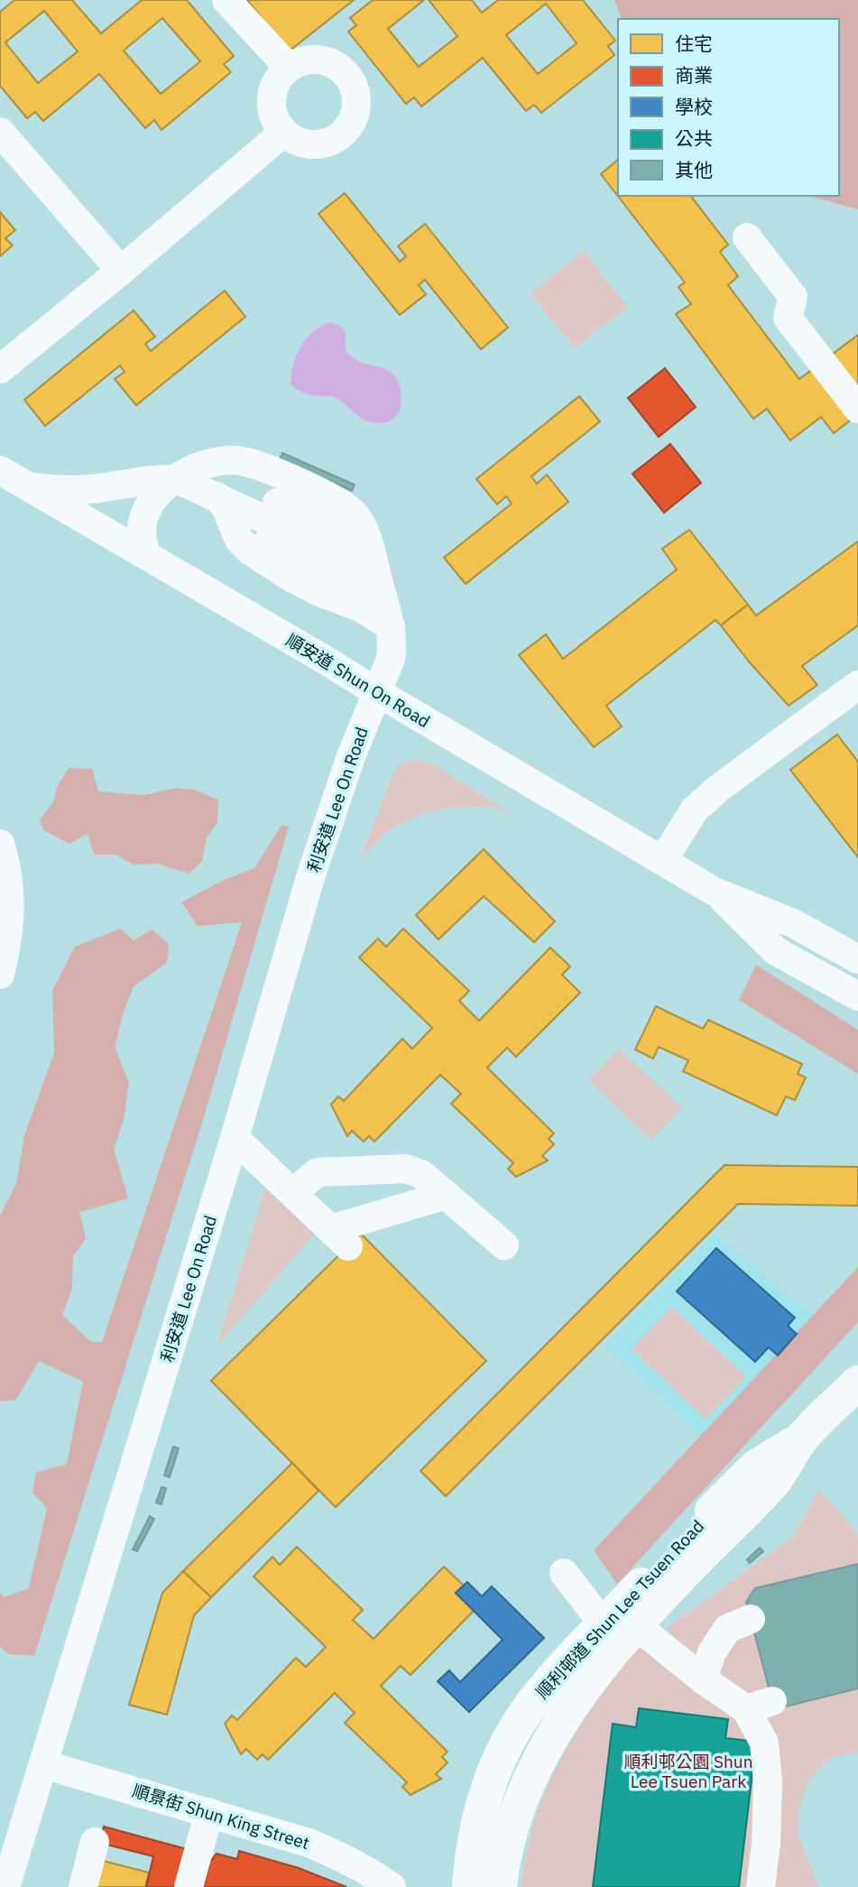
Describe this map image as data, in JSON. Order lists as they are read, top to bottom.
{
  "streets": {
    "main road": ["順利邨道 Shun Lee Tsuen Road"],
    "street": ["順安道 Shun On Road", "利安道 Lee On Road", "順景街 Shun King Street"]
  },
  "crossings": [
    ["順安道 Shun On Road", "利安道 Lee On Road"],
    ["利安道 Lee On Road", "順景街 Shun King Street"]
  ],
  "parks": ["順利邨公園 Shun Lee Tsuen Park"],
  "legend": [
    "住宅",
    "商業",
    "學校",
    "公共",
    "其他"
  ]
}
